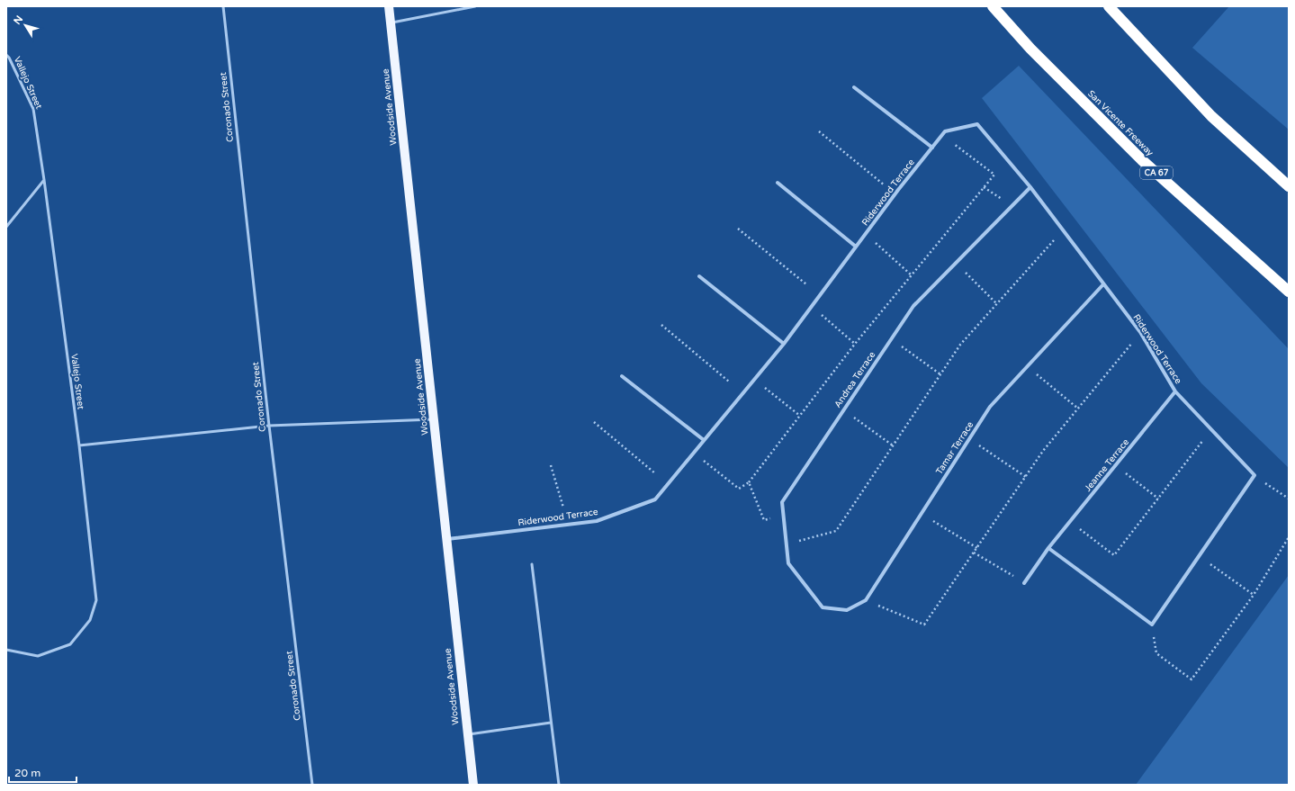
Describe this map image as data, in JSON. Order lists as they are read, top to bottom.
{
  "streets": {
    "highway": ["San Vicente Freeway", "CA 67"],
    "main road": ["Woodside Avenue"],
    "street": [
      "Riderwood Terrace",
      "Andrea Terrace",
      "Tamar Terrace",
      "Jeanne Terrace"
    ],
    "lane": ["Vallejo Street", "Coronado Street"]
  },
  "crossings": [
    ["Woodside Avenue", "Riderwood Terrace"],
    ["Riderwood Terrace", "Andrea Terrace"],
    ["Riderwood Terrace", "Tamar Terrace"],
    ["Riderwood Terrace", "Jeanne Terrace"],
    ["Andrea Terrace", "Tamar Terrace"]
  ],
  "scale_bar": "20 m",
  "north": "top left"
}
